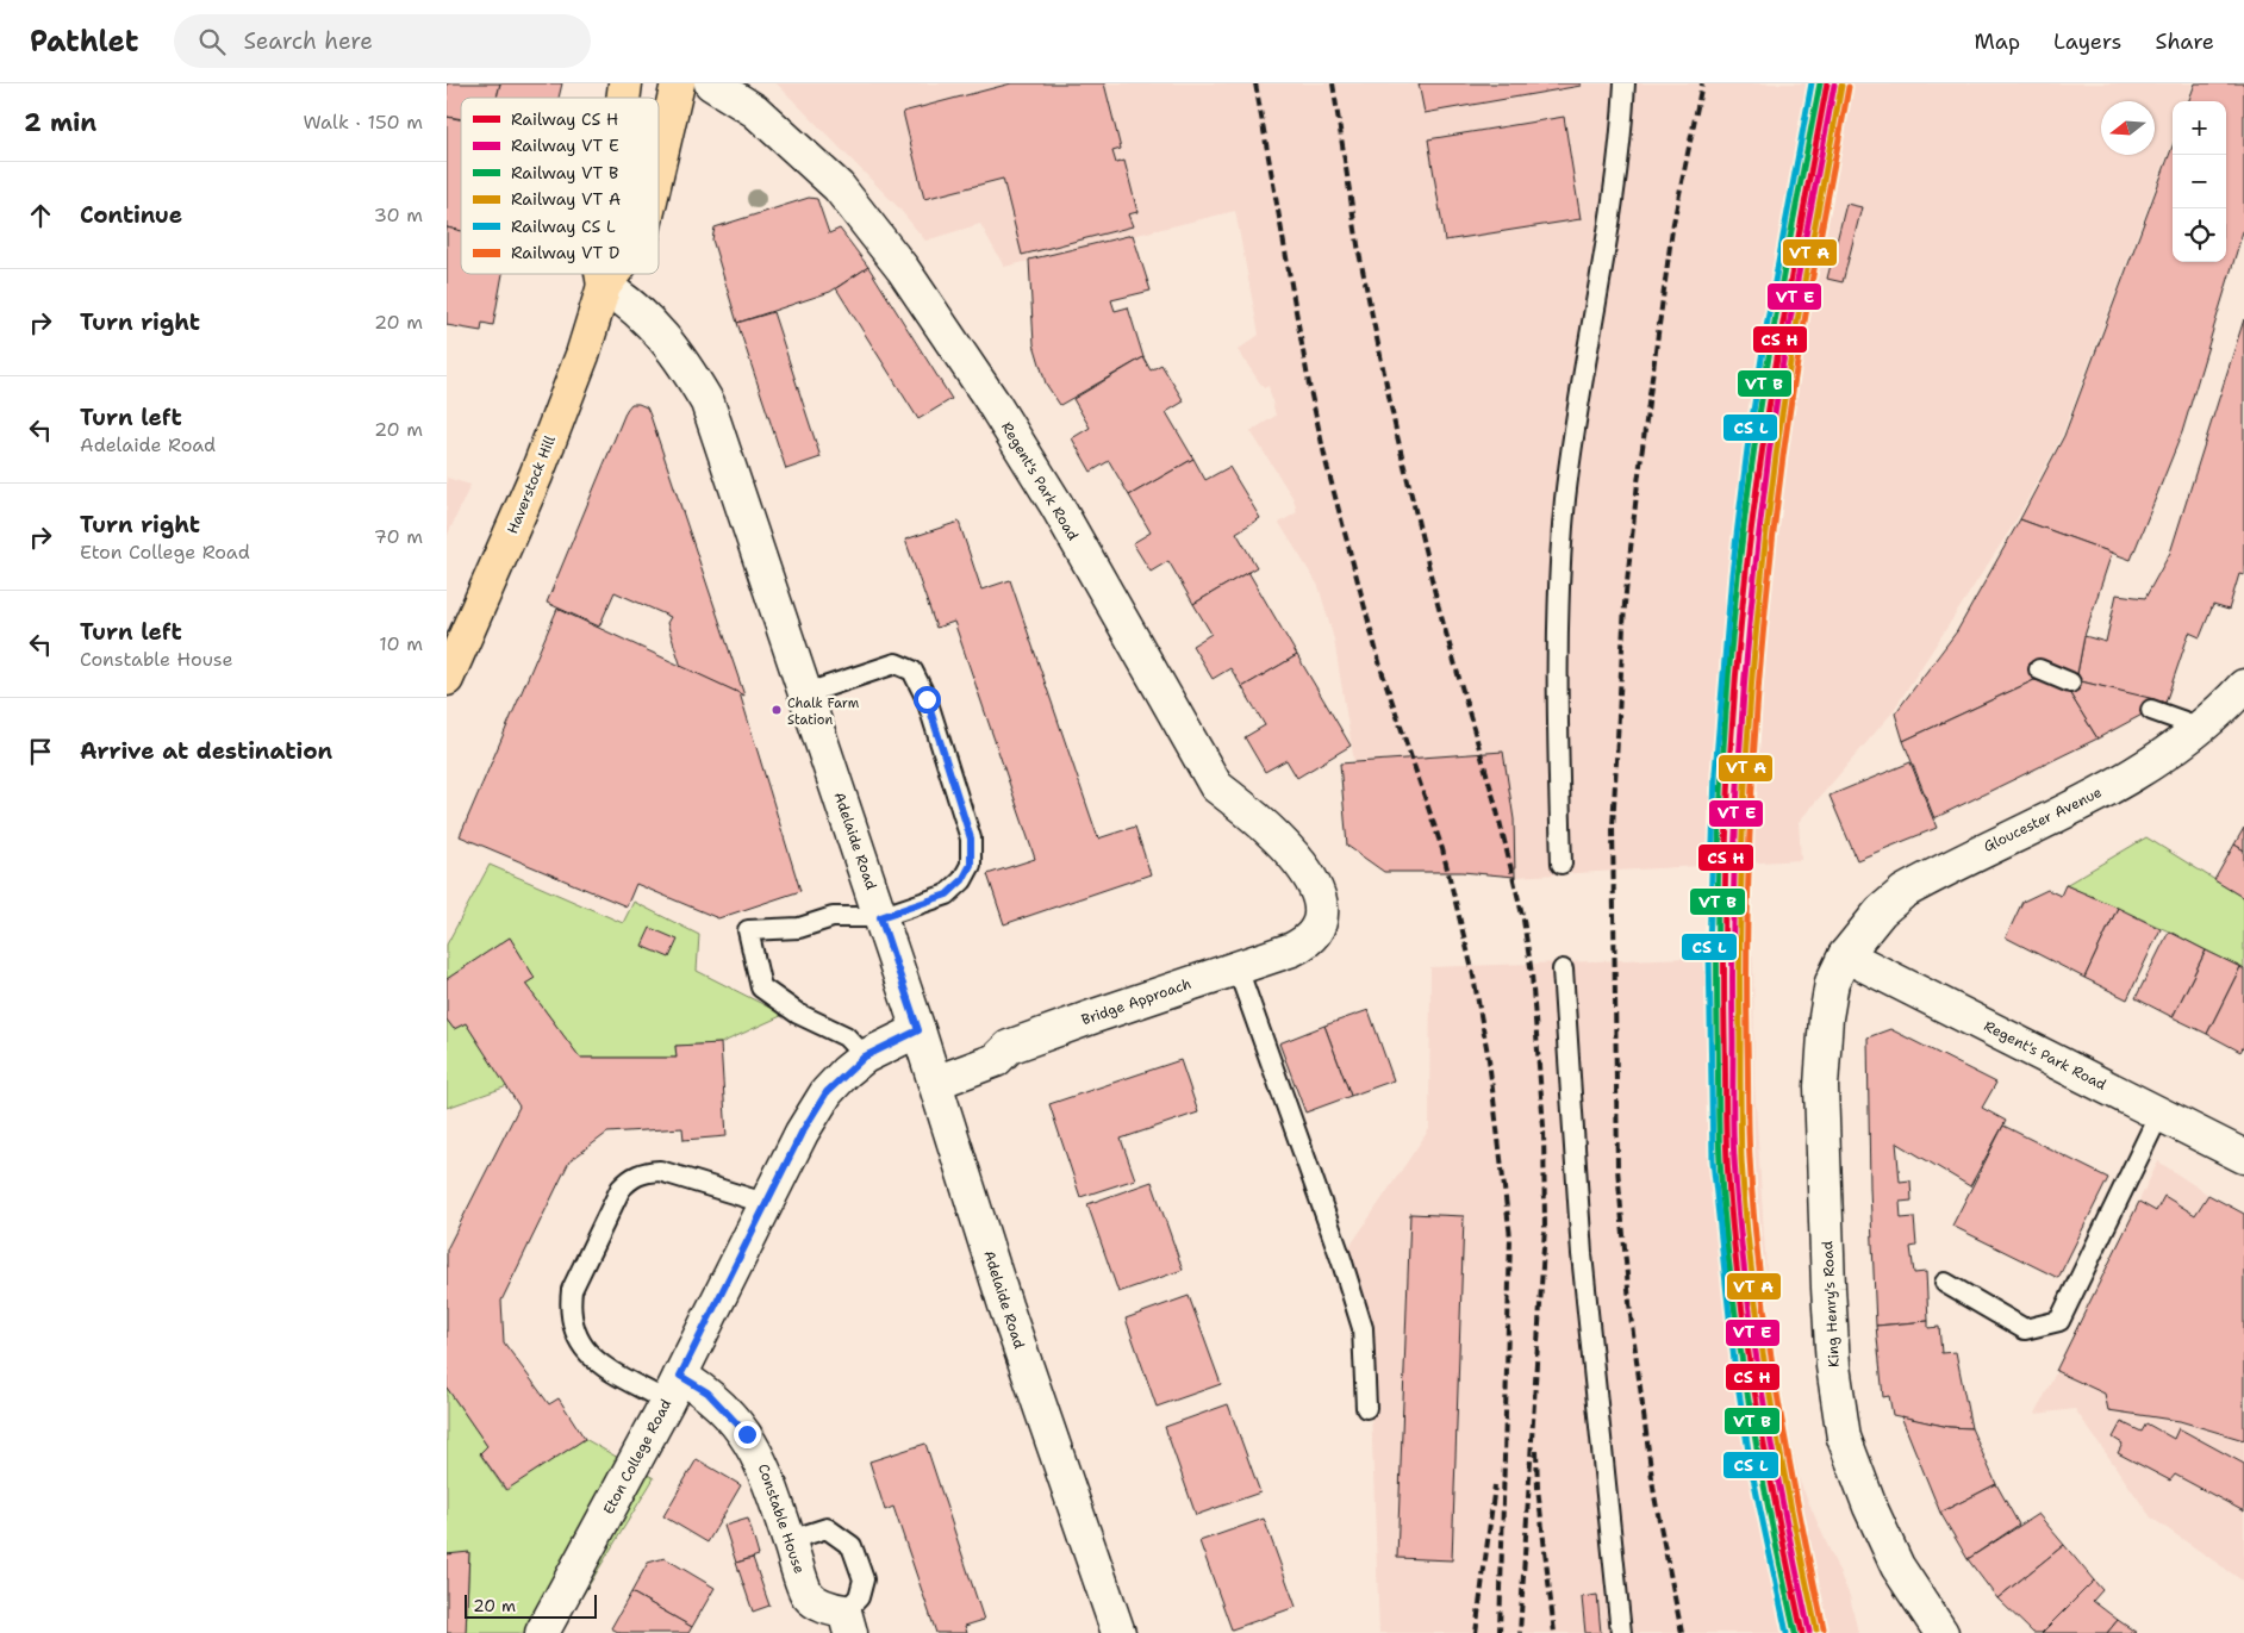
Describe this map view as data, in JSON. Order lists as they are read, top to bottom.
{
  "streets": {
    "main road": ["Haverstock Hill"],
    "street": [
      "Regent's Park Road",
      "Gloucester Avenue",
      "Adelaide Road",
      "Bridge Approach",
      "King Henry's Road",
      "Eton College Road",
      "Constable House"
    ]
  },
  "crossings": [
    ["Regent's Park Road", "Gloucester Avenue"],
    ["Regent's Park Road", "Bridge Approach"],
    ["Regent's Park Road", "King Henry's Road"],
    ["Haverstock Hill", "Adelaide Road"],
    ["Gloucester Avenue", "King Henry's Road"],
    ["Adelaide Road", "Bridge Approach"],
    ["Adelaide Road", "Eton College Road"],
    ["Eton College Road", "Constable House"]
  ],
  "places": ["Chalk Farm Station"],
  "legend": [
    "Railway CS H",
    "Railway VT E",
    "Railway VT B",
    "Railway VT A",
    "Railway CS L",
    "Railway VT D"
  ],
  "scale_bar": "20 m",
  "north": "left",
  "page": {
    "header": "Pathlet",
    "search": "Search here",
    "nav": ["Map", "Layers", "Share"],
    "heading": ["2 min", "Walk · 150 m"],
    "map_buttons": ["+", "−"],
    "list": [
      ["Continue", "30 m"],
      ["Turn right", "20 m"],
      ["Turn left", "Adelaide Road", "20 m"],
      ["Turn right", "Eton College Road", "70 m"],
      ["Turn left", "Constable House", "10 m"],
      "Arrive at destination"
    ],
    "scale": "20 m"
  }
}
